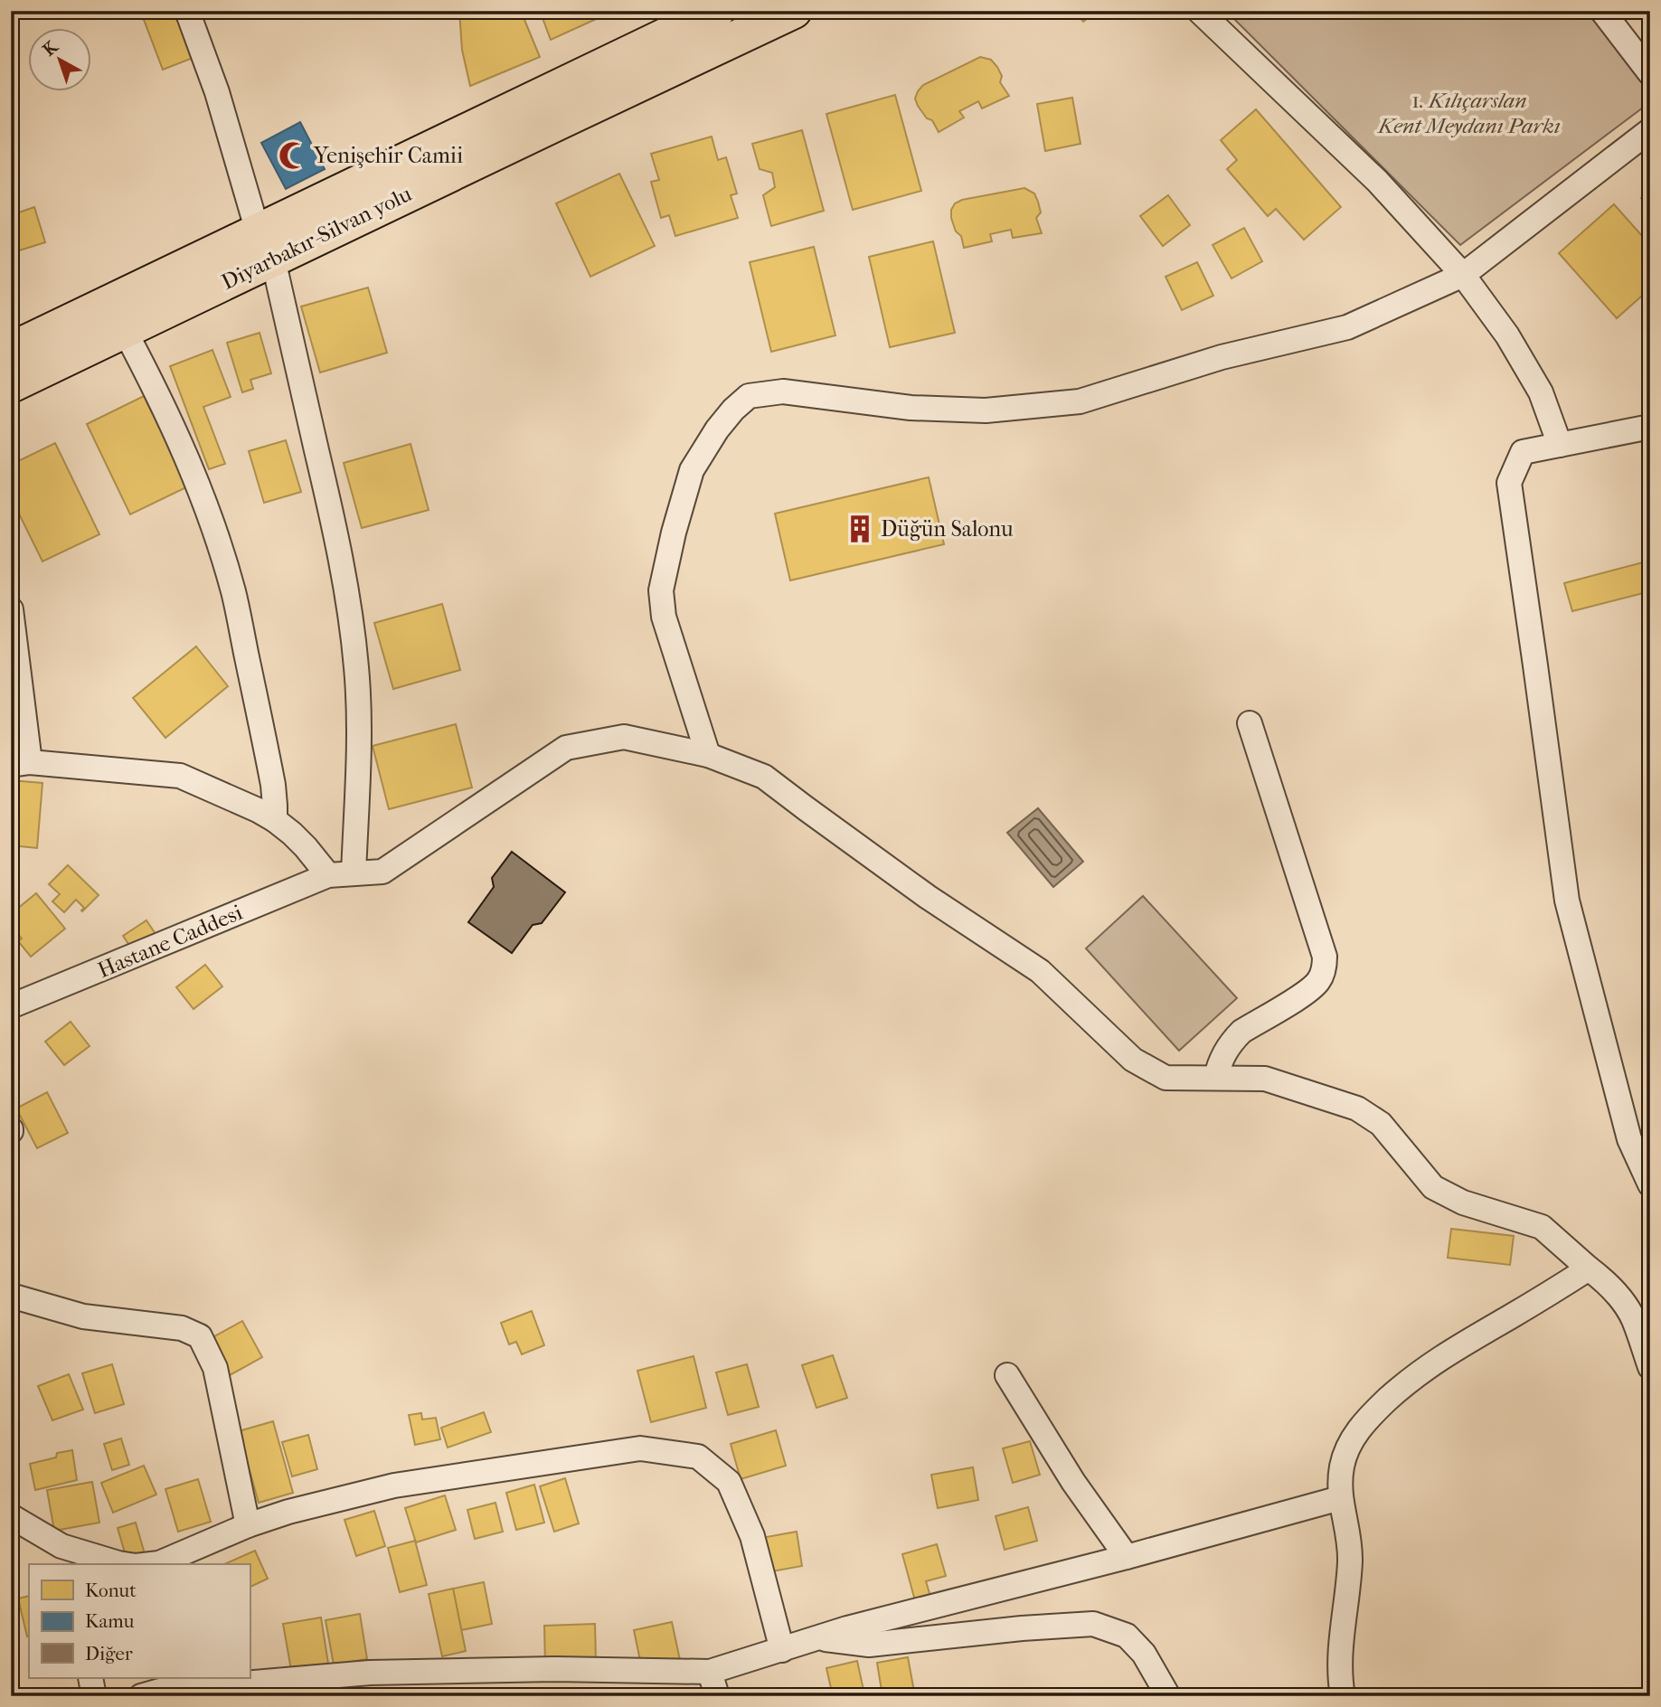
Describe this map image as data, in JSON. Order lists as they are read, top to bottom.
{
  "streets": {
    "highway": ["Diyarbakır-Silvan yolu"],
    "street": ["Hastane Caddesi"]
  },
  "parks": ["1. Kılıçarslan Kent Meydanı Parkı"],
  "places": {
    "mosque": ["Yenişehir Camii"],
    "building": ["Düğün Salonu"]
  },
  "legend": ["Konut", "Kamu", "Diğer"],
  "north": "top left"
}
